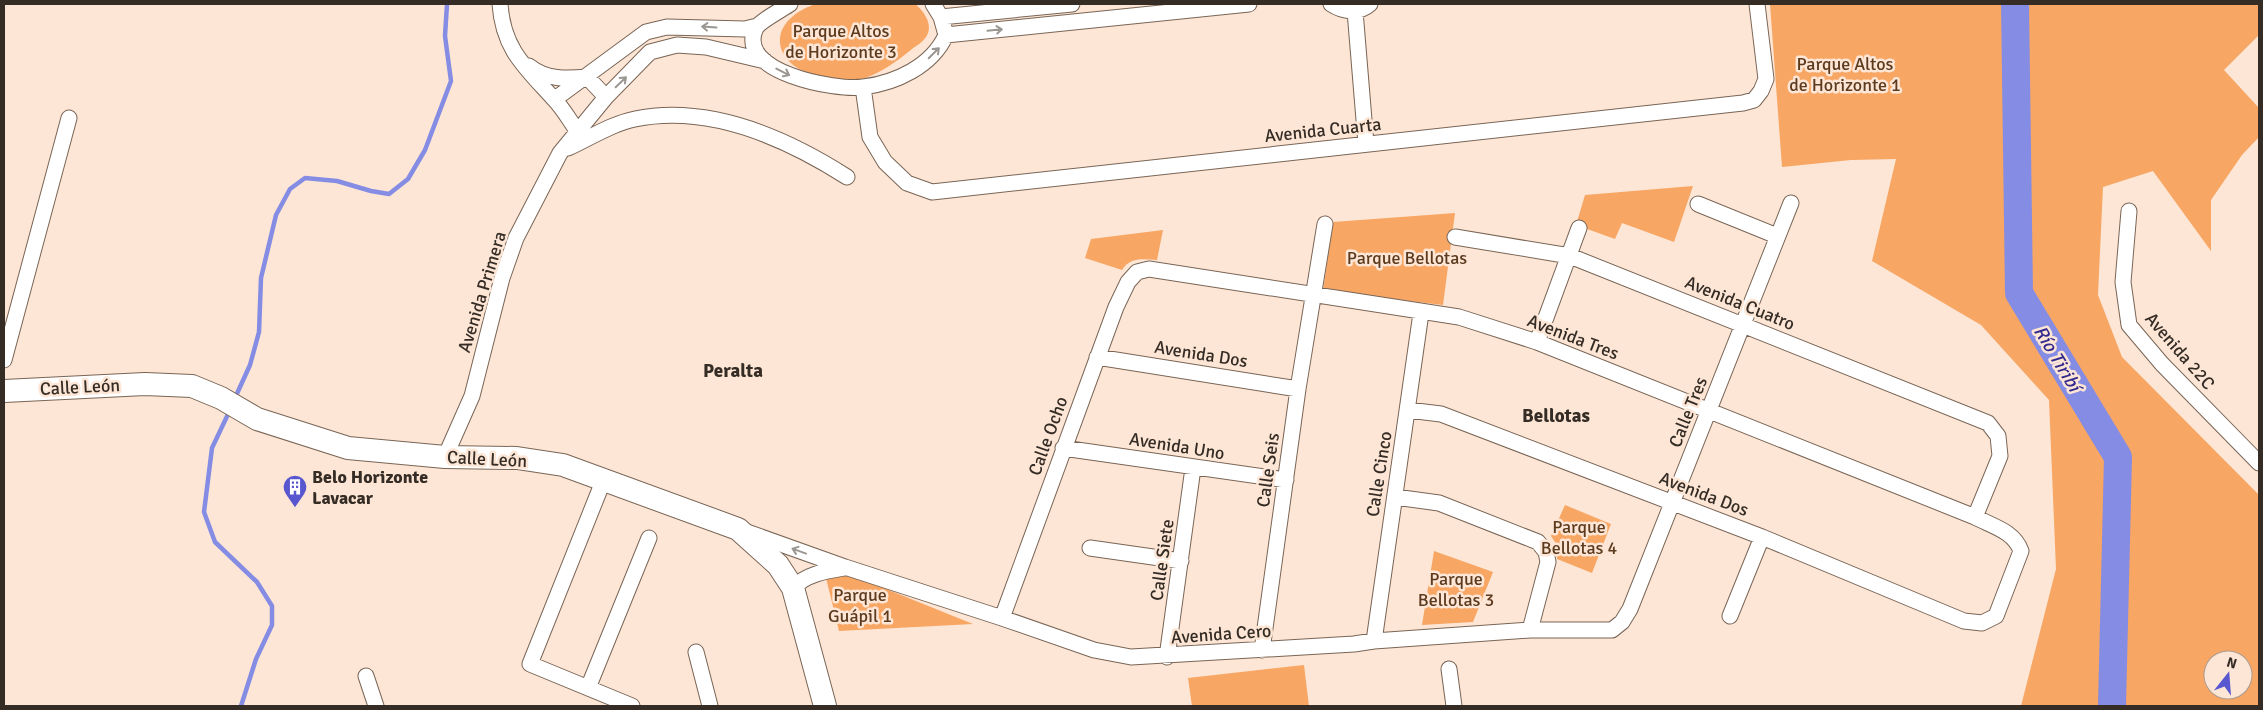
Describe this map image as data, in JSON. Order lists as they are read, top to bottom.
{
  "streets": {
    "main road": ["Calle León"],
    "street": [
      "Avenida Cuarta",
      "Avenida Primera",
      "Avenida Cuatro",
      "Avenida Tres",
      "Avenida 22C",
      "Avenida Dos",
      "Calle Tres",
      "Calle Ocho",
      "Avenida Uno",
      "Calle Seis",
      "Calle Cinco",
      "Calle Siete",
      "Avenida Cero"
    ]
  },
  "crossings": [
    ["Avenida Cuarta", "Avenida Primera"],
    ["Avenida Primera", "Calle León"],
    ["Avenida Cuatro", "Avenida Tres"],
    ["Avenida Cuatro", "Calle Tres"],
    ["Avenida Tres", "Avenida Dos"],
    ["Avenida Tres", "Calle Tres"],
    ["Avenida Tres", "Calle Ocho"],
    ["Avenida Tres", "Calle Seis"],
    ["Avenida Tres", "Calle Cinco"],
    ["Avenida Dos", "Calle Tres"],
    ["Avenida Dos", "Calle Ocho"],
    ["Avenida Dos", "Calle Seis"],
    ["Avenida Dos", "Calle Cinco"],
    ["Calle León", "Avenida Cero"],
    ["Calle Tres", "Avenida Cero"],
    ["Calle Ocho", "Avenida Uno"],
    ["Calle Ocho", "Avenida Cero"],
    ["Avenida Uno", "Calle Seis"],
    ["Avenida Uno", "Calle Siete"],
    ["Calle Seis", "Avenida Cero"],
    ["Calle Cinco", "Avenida Cero"],
    ["Calle Siete", "Avenida Cero"]
  ],
  "districts": ["Peralta", "Bellotas"],
  "water": ["Río Tiribí"],
  "parks": [
    "Parque Altos de Horizonte 3",
    "Parque Altos de Horizonte 1",
    "Parque Bellotas",
    "Parque Bellotas 4",
    "Parque Bellotas 3",
    "Parque Guápil 1"
  ],
  "places": {
    "building": ["Belo Horizonte Lavacar"]
  },
  "north": "top"
}
